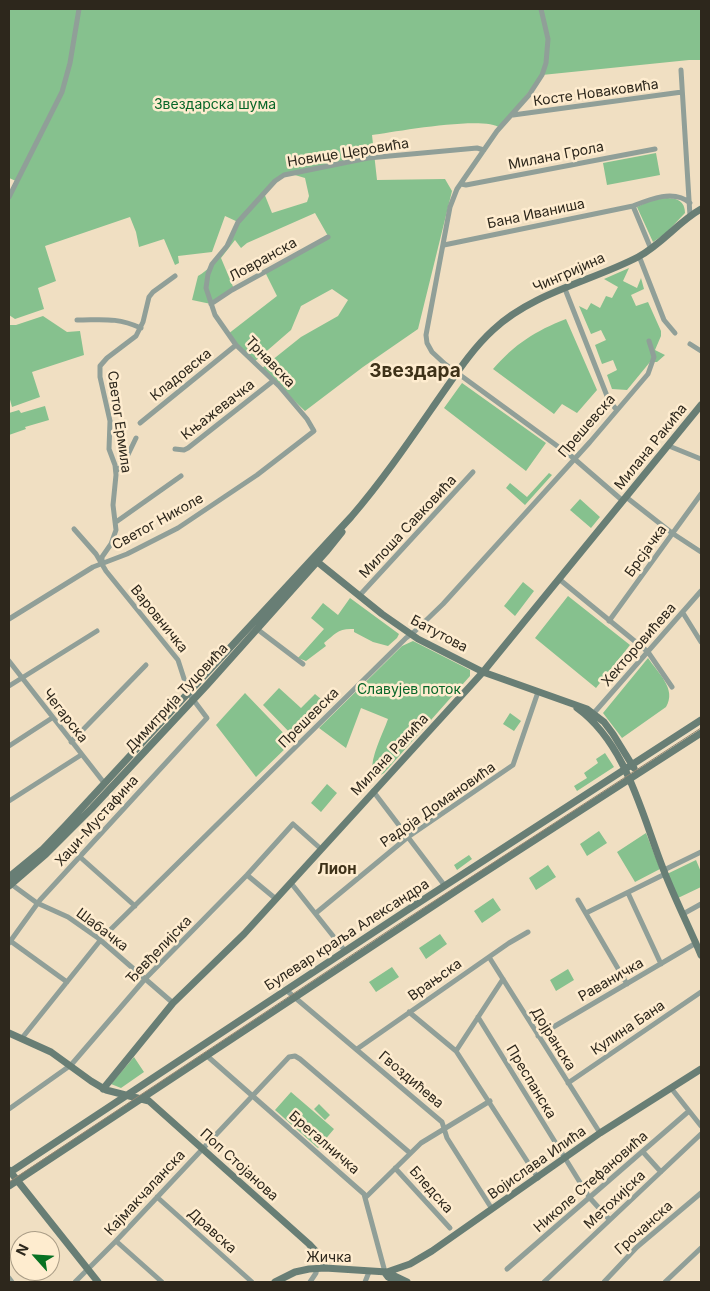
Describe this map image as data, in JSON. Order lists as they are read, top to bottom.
{
  "streets": {
    "main road": [
      "Чингријина",
      "Милана Ракића",
      "Батутова",
      "Димитрија Туцовића",
      "Булевар краља Александра",
      "Војислава Илића",
      "Поп Стојанова",
      "Жичка"
    ],
    "street": [
      "Косте Новаковића",
      "Новице Церовића",
      "Милана Грола",
      "Бана Иваниша",
      "Ловранска",
      "Трнавска",
      "Кладовска",
      "Књажевачка",
      "Светог Ермила",
      "Прешевска",
      "Светог Николе",
      "Милоша Савковића",
      "Брсјачка",
      "Варовничка",
      "Хекторовићева",
      "Чегарска",
      "Радоја Домановића",
      "Хаџи-Мустафина",
      "Шабачка",
      "Ђевђелијска",
      "Врањска",
      "Раваничка",
      "Кулина Бана",
      "Дојранска",
      "Гвоздићева",
      "Преспанска",
      "Брегалничка",
      "Николе Стефановића",
      "Бледска",
      "Кајмакчаланска",
      "Метохијска",
      "Грочанска",
      "Дравска"
    ]
  },
  "crossings": [
    ["Новице Церовића", "Ловранска"],
    ["Новице Церовића", "Трнавска"],
    ["Ловранска", "Трнавска"],
    ["Чингријина", "Димитрија Туцовића"],
    ["Трнавска", "Кладовска"],
    ["Трнавска", "Књажевачка"],
    ["Трнавска", "Светог Николе"],
    ["Светог Ермила", "Светог Николе"],
    ["Светог Ермила", "Варовничка"],
    ["Прешевска", "Батутова"],
    ["Прешевска", "Шабачка"],
    ["Прешевска", "Поп Стојанова"],
    ["Милана Ракића", "Батутова"],
    ["Милана Ракића", "Шабачка"],
    ["Милана Ракића", "Ђевђелијска"],
    ["Милана Ракића", "Поп Стојанова"],
    ["Светог Николе", "Варовничка"],
    ["Милоша Савковића", "Батутова"],
    ["Варовничка", "Димитрија Туцовића"],
    ["Варовничка", "Хаџи-Мустафина"],
    ["Батутова", "Хекторовићева"],
    ["Батутова", "Димитрија Туцовића"],
    ["Батутова", "Радоја Домановића"],
    ["Батутова", "Булевар краља Александра"],
    ["Батутова", "Раваничка"],
    ["Димитрија Туцовића", "Чегарска"],
    ["Димитрија Туцовића", "Шабачка"],
    ["Хаџи-Мустафина", "Шабачка"],
    ["Шабачка", "Ђевђелијска"],
    ["Булевар краља Александра", "Гвоздићева"],
    ["Булевар краља Александра", "Брегалничка"],
    ["Булевар краља Александра", "Поп Стојанова"],
    ["Ђевђелијска", "Поп Стојанова"],
    ["Врањска", "Дојранска"],
    ["Врањска", "Гвоздићева"],
    ["Раваничка", "Дојранска"],
    ["Кулина Бана", "Дојранска"],
    ["Дојранска", "Војислава Илића"],
    ["Гвоздићева", "Војислава Илића"],
    ["Преспанска", "Војислава Илића"],
    ["Преспанска", "Николе Стефановића"],
    ["Преспанска", "Метохијска"],
    ["Брегалничка", "Кајмакчаланска"],
    ["Војислава Илића", "Жичка"],
    ["Поп Стојанова", "Кајмакчаланска"],
    ["Поп Стојанова", "Жичка"],
    ["Кајмакчаланска", "Дравска"]
  ],
  "districts": ["Звездара", "Лион"],
  "parks": ["Звездарска шума", "Славујев поток"],
  "north": "top left"
}
